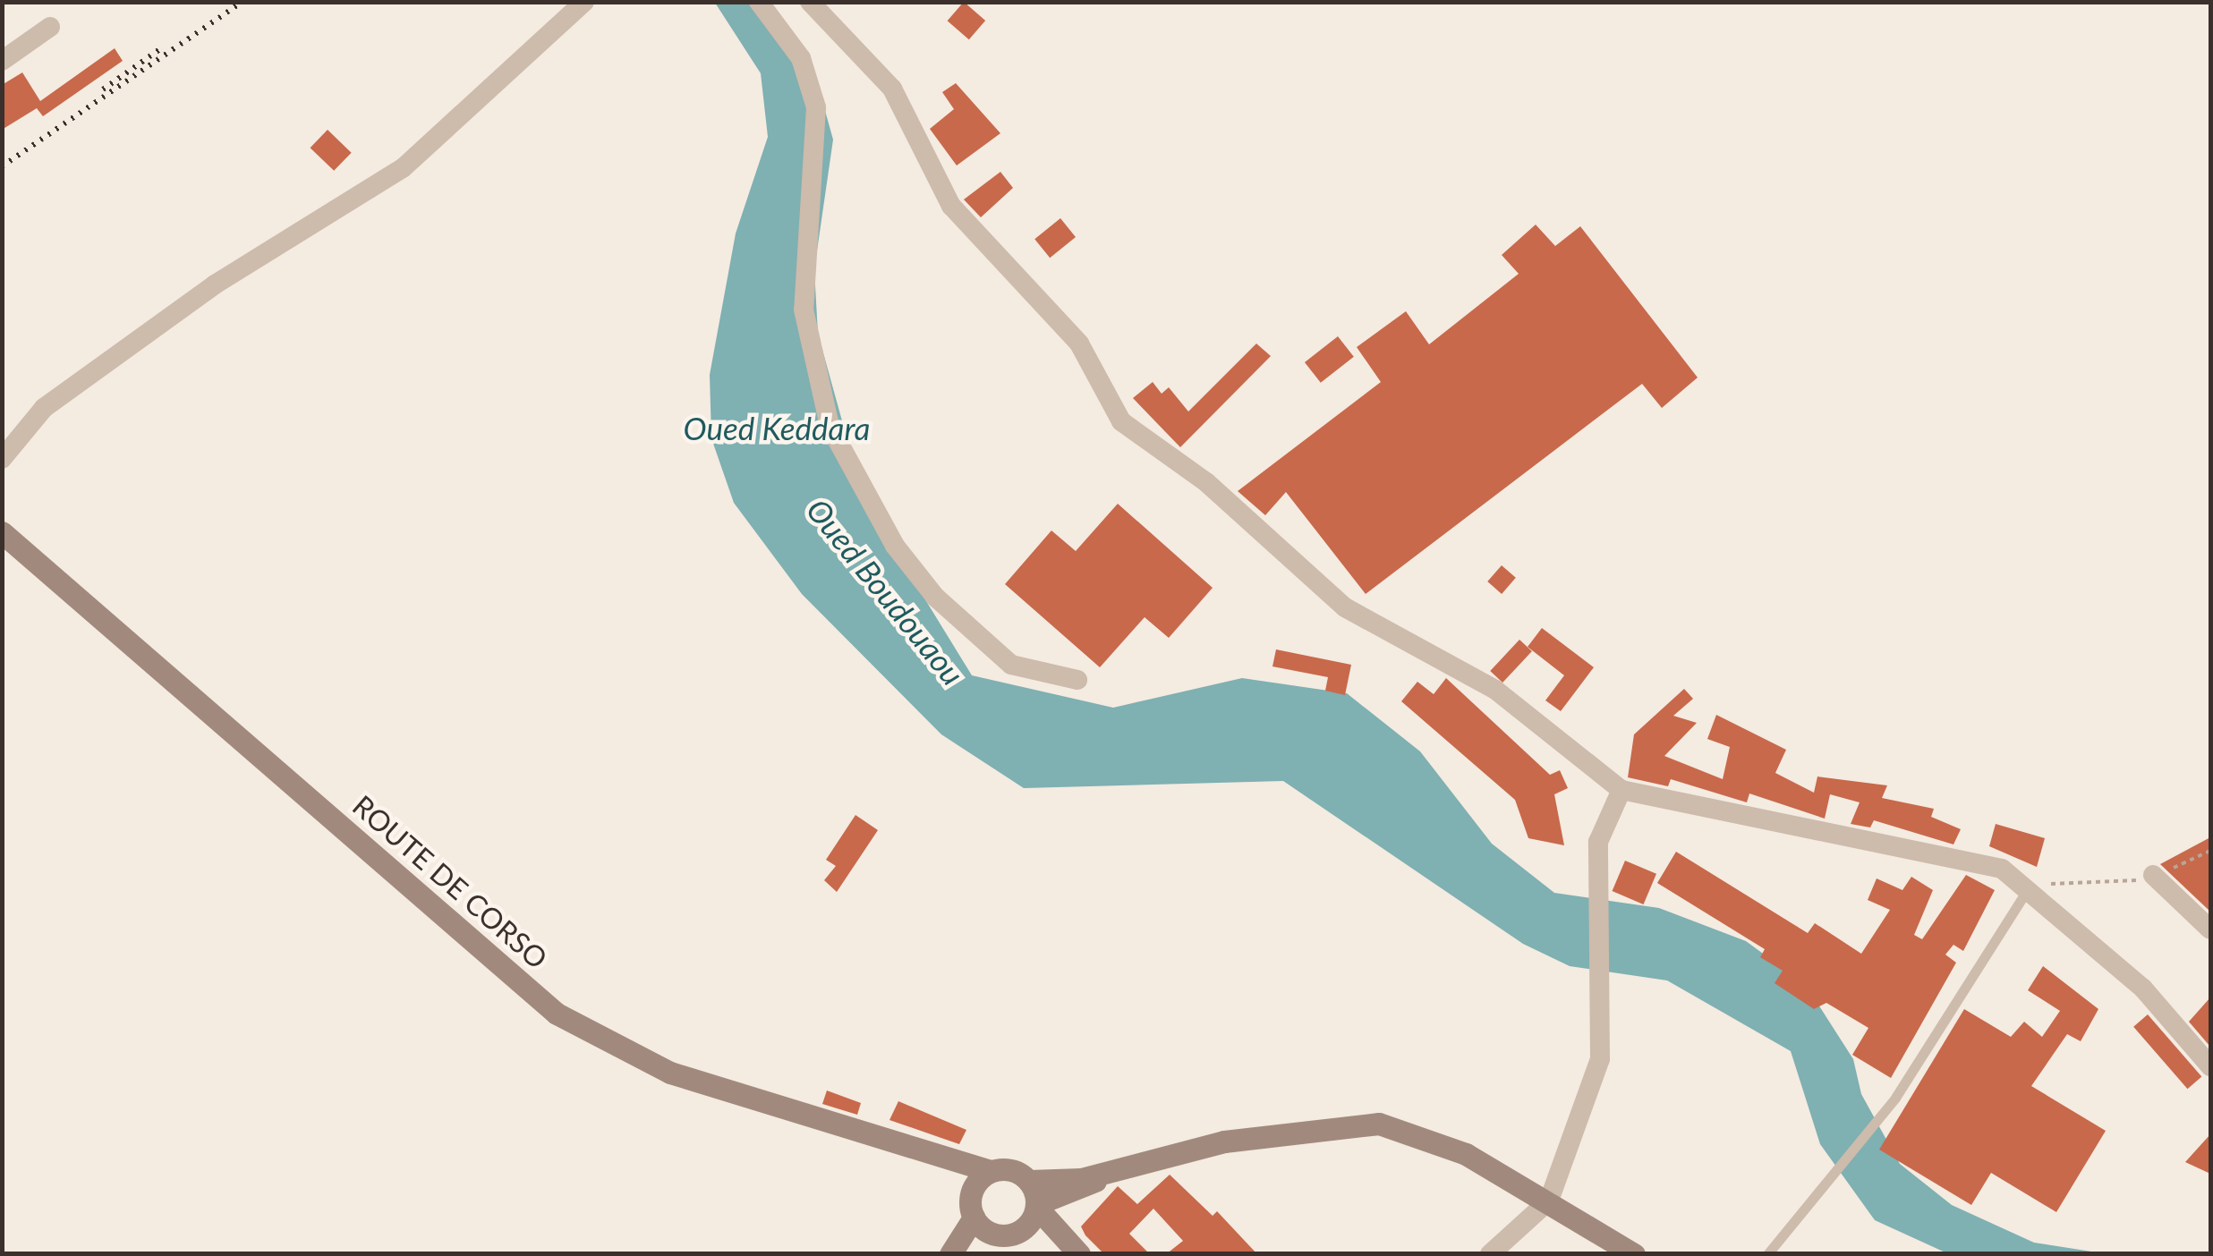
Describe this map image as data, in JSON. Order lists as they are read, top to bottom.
{
  "streets": {
    "main road": ["ROUTE DE CORSO"]
  },
  "water": ["Oued Keddara", "Oued Boudouaou"]
}
